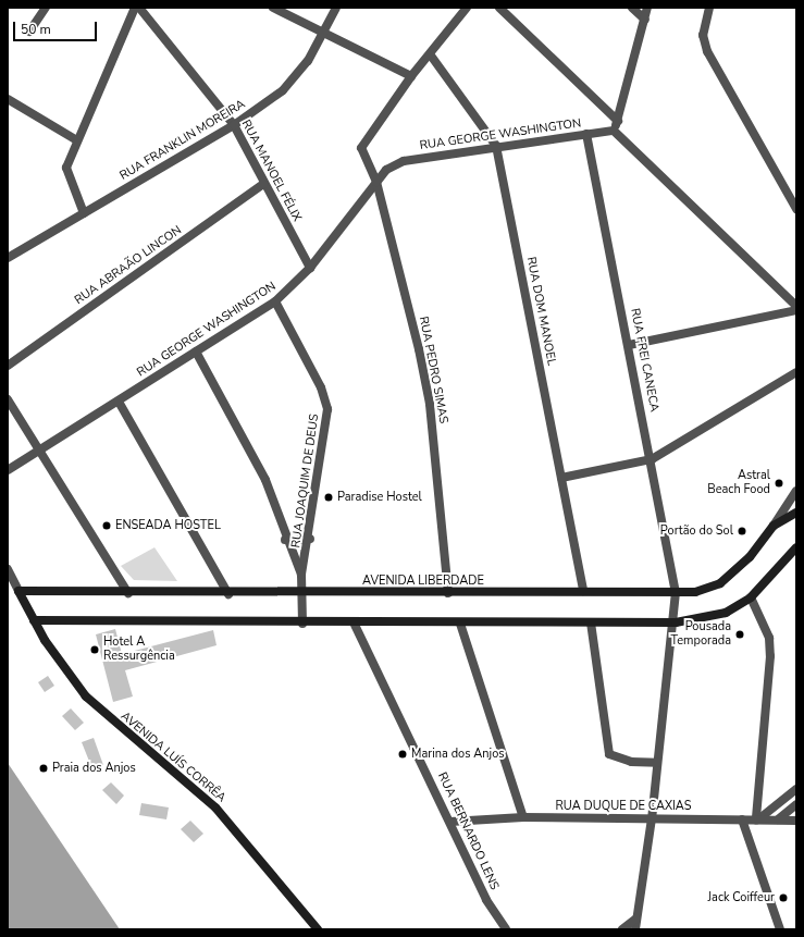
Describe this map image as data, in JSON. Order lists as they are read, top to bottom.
{
  "streets": {
    "main road": ["AVENIDA LIBERDADE", "AVENIDA LUÍS CORRÊA"],
    "street": [
      "RUA GEORGE WASHINGTON",
      "RUA FRANKLIN MOREIRA",
      "RUA MANOEL FÉLIX",
      "RUA ABRAÃO LINCON",
      "RUA DOM MANOEL",
      "RUA FREI CANECA",
      "RUA PEDRO SIMAS",
      "RUA JOAQUIM DE DEUS",
      "RUA DUQUE DE CAXIAS",
      "RUA BERNARDO LENS"
    ]
  },
  "crossings": [
    ["RUA GEORGE WASHINGTON", "RUA MANOEL FÉLIX"],
    ["RUA GEORGE WASHINGTON", "RUA DOM MANOEL"],
    ["RUA GEORGE WASHINGTON", "RUA FREI CANECA"],
    ["RUA GEORGE WASHINGTON", "RUA PEDRO SIMAS"],
    ["RUA GEORGE WASHINGTON", "RUA JOAQUIM DE DEUS"],
    ["RUA FRANKLIN MOREIRA", "RUA MANOEL FÉLIX"],
    ["RUA MANOEL FÉLIX", "RUA ABRAÃO LINCON"],
    ["RUA DOM MANOEL", "RUA PEDRO SIMAS"],
    ["RUA DOM MANOEL", "AVENIDA LIBERDADE"],
    ["RUA FREI CANECA", "AVENIDA LIBERDADE"],
    ["RUA FREI CANECA", "RUA DUQUE DE CAXIAS"],
    ["RUA PEDRO SIMAS", "AVENIDA LIBERDADE"],
    ["RUA JOAQUIM DE DEUS", "AVENIDA LIBERDADE"],
    ["AVENIDA LIBERDADE", "AVENIDA LUÍS CORRÊA"],
    ["RUA DUQUE DE CAXIAS", "RUA BERNARDO LENS"]
  ],
  "places": [
    "Astral Beach Food",
    "Paradise Hostel",
    "ENSEADA HOSTEL",
    "Portão do Sol",
    "Pousada Temporada",
    "Hotel A Ressurgência",
    "Marina dos Anjos",
    "Praia dos Anjos",
    "Jack Coiffeur"
  ],
  "scale_bar": "50 m"
}
